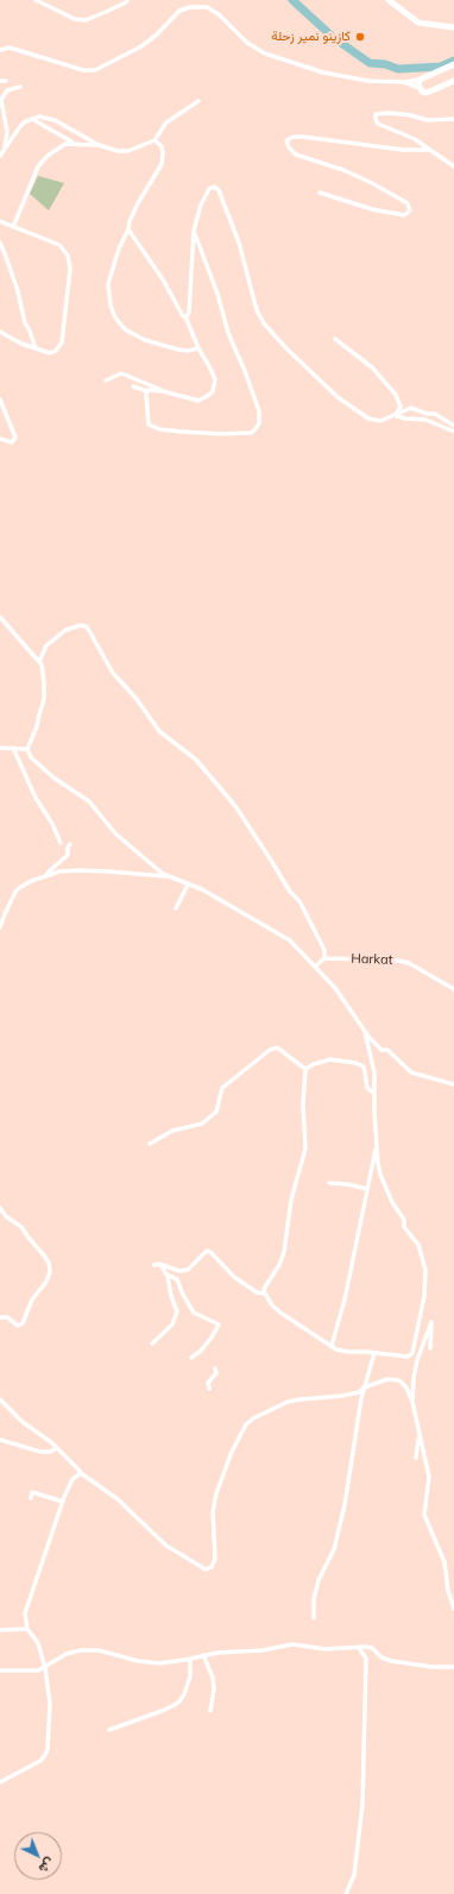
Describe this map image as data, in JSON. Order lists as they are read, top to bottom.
{
  "streets": {
    "street": ["Harkat"]
  },
  "places": ["كازينو نمير زحلة"],
  "north": "bottom right"
}
